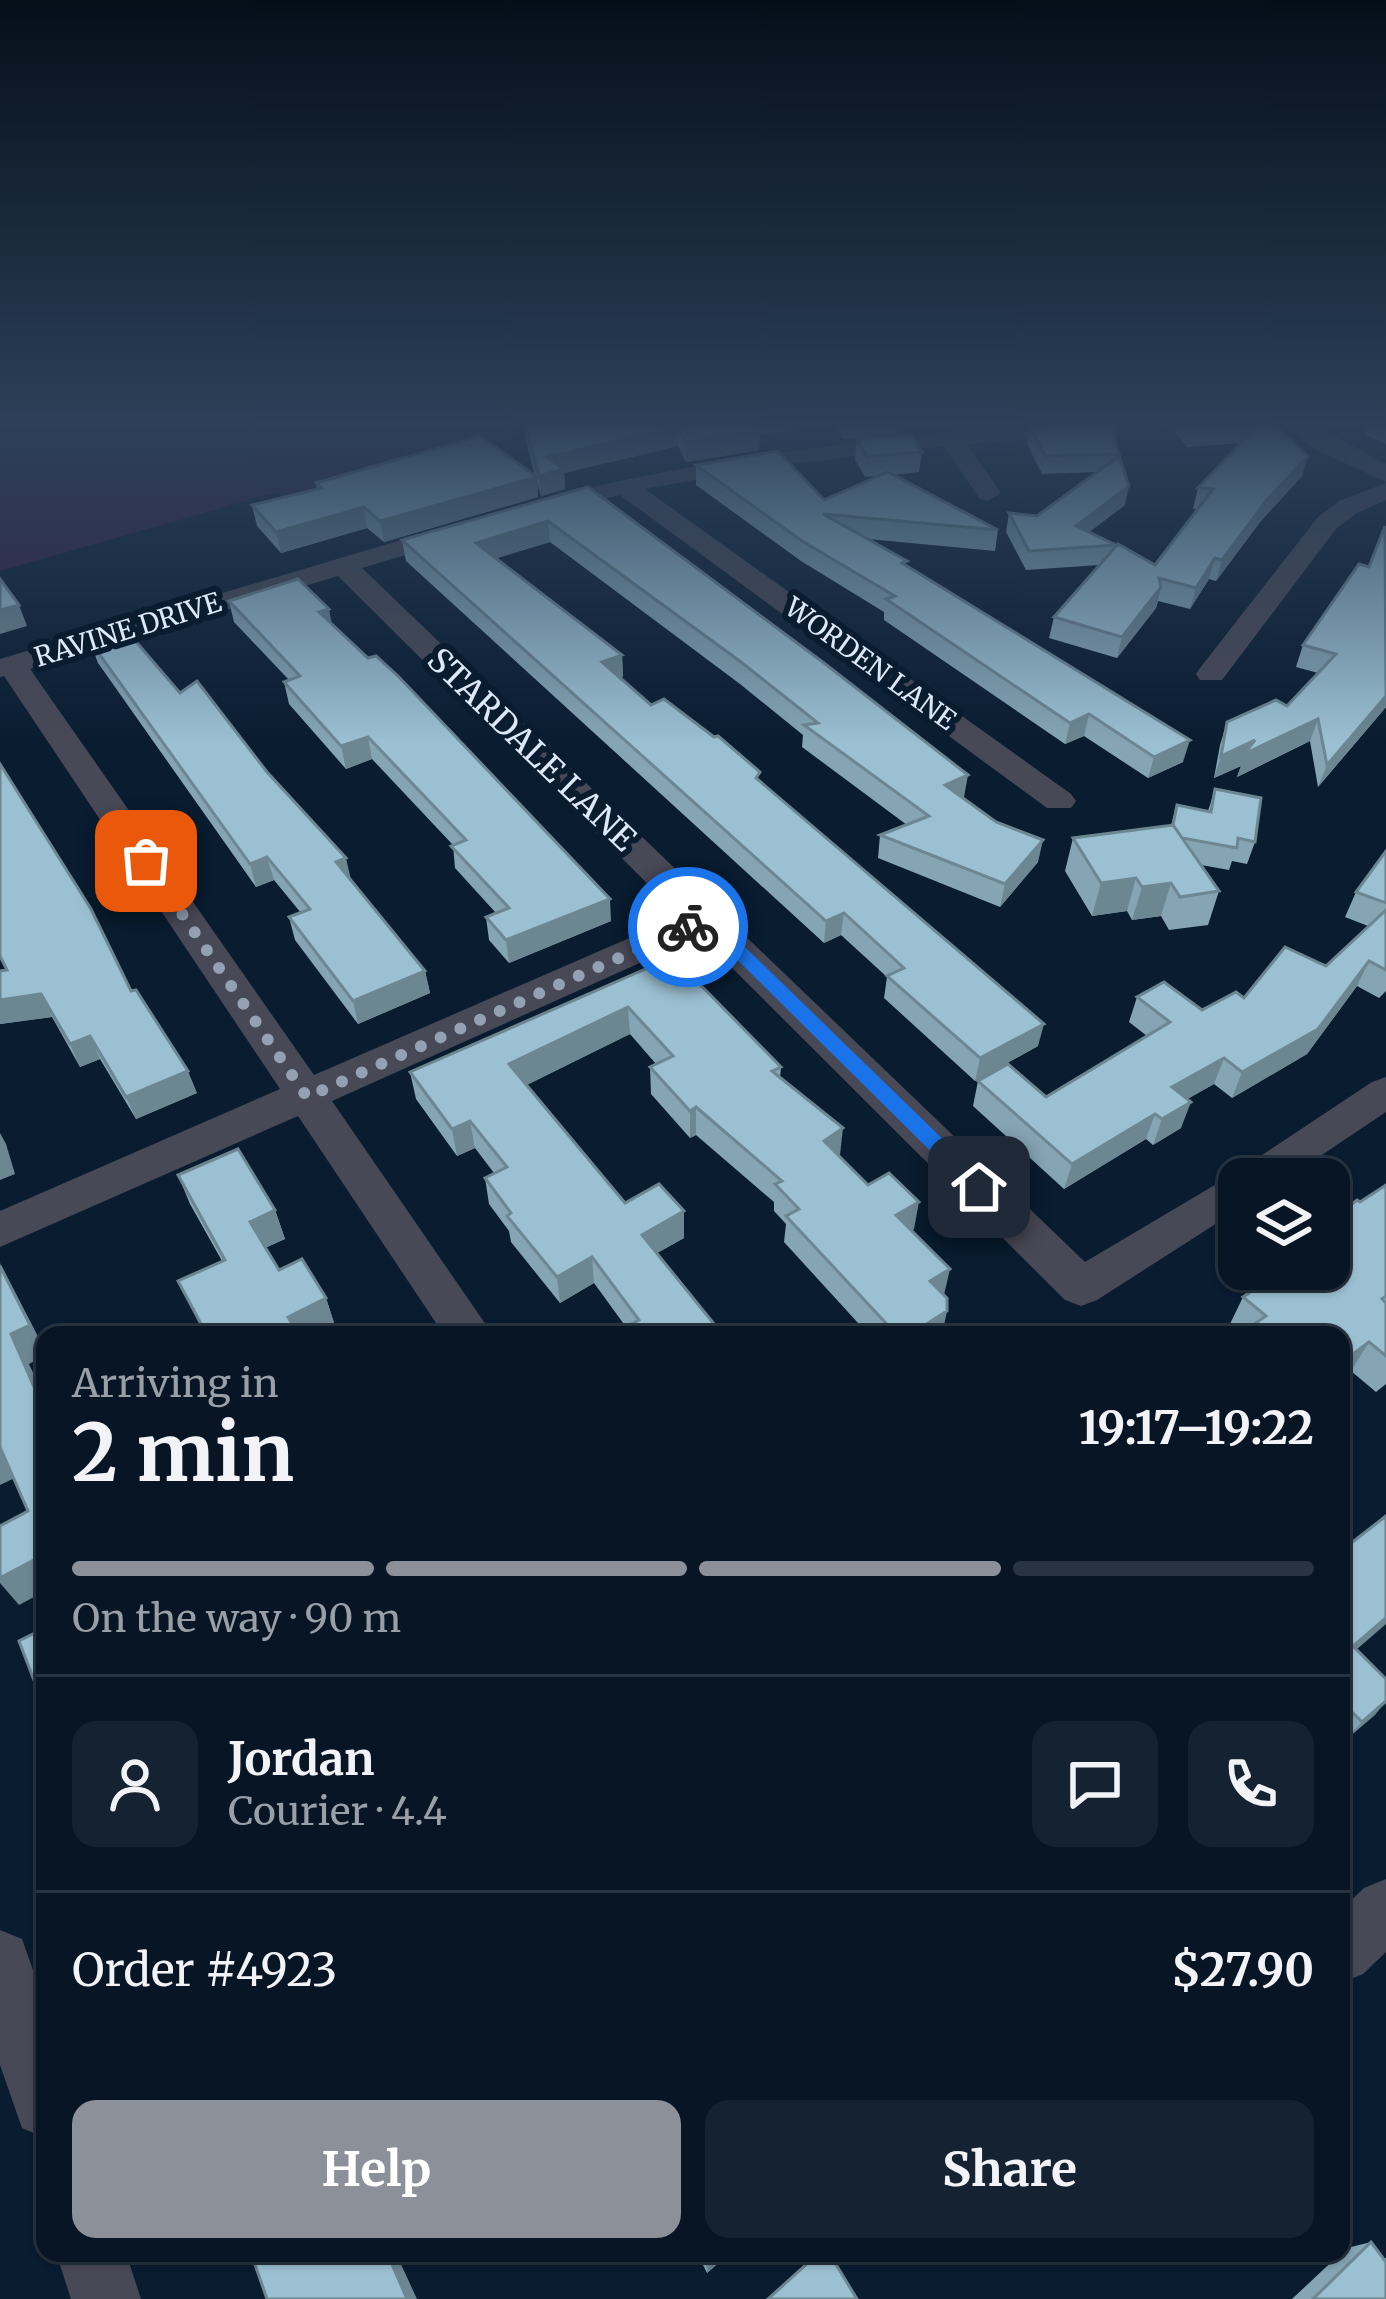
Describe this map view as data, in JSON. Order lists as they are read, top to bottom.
{
  "streets": {
    "street": ["RAVINE DRIVE", "WORDEN LANE", "STARDALE LANE"]
  },
  "crossings": [
    ["RAVINE DRIVE", "STARDALE LANE"]
  ],
  "page": {
    "heading": ["2 min", "Arriving in", "19:17–19:22"],
    "panel": [
      "Jordan",
      "Courier · 4.4",
      "Order #4923",
      "$27.90"
    ],
    "bar": "On the way · 90 m",
    "buttons": ["Help", "Share"]
  }
}
